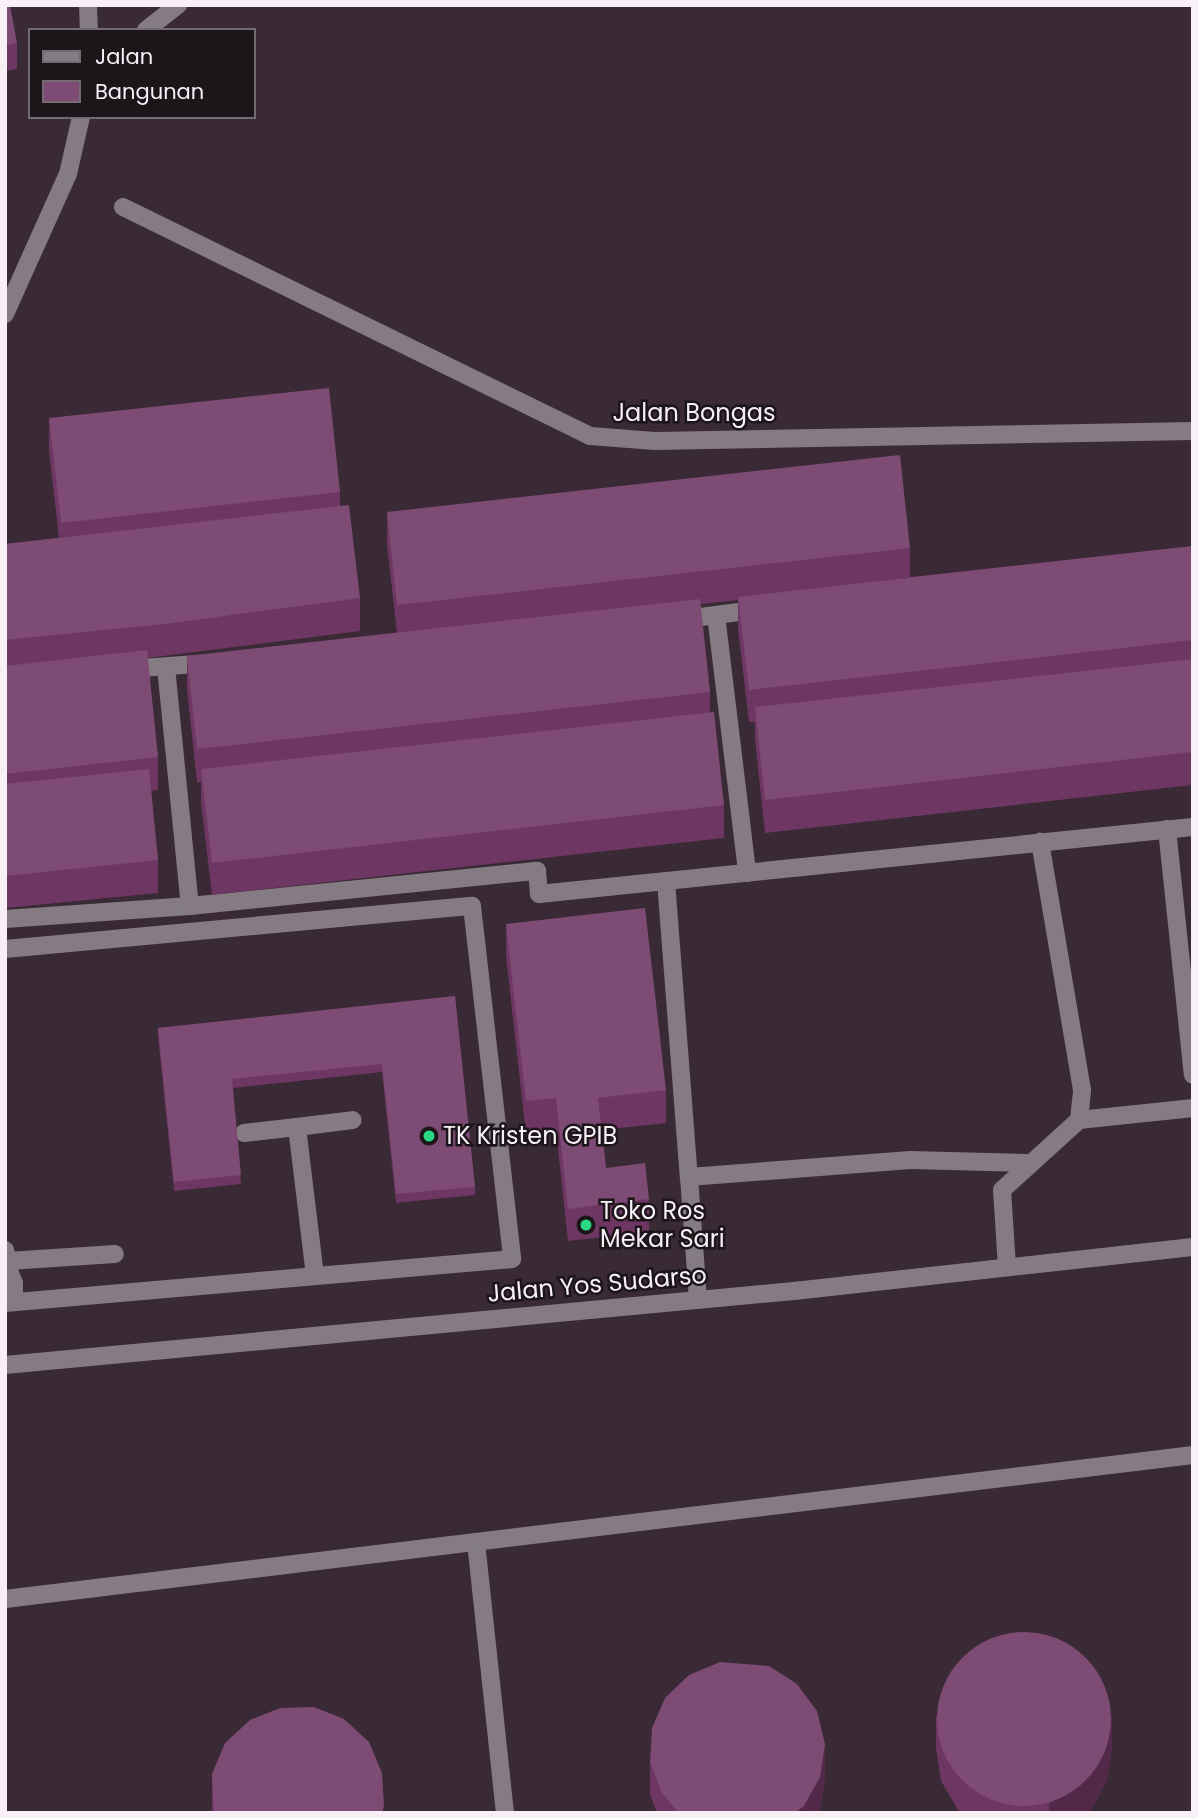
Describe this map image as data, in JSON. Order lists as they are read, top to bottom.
{
  "streets": {
    "street": ["Jalan Bongas", "Jalan Yos Sudarso"]
  },
  "places": ["TK Kristen GPIB", "Toko Ros Mekar Sari"],
  "legend": ["Jalan", "Bangunan"]
}
